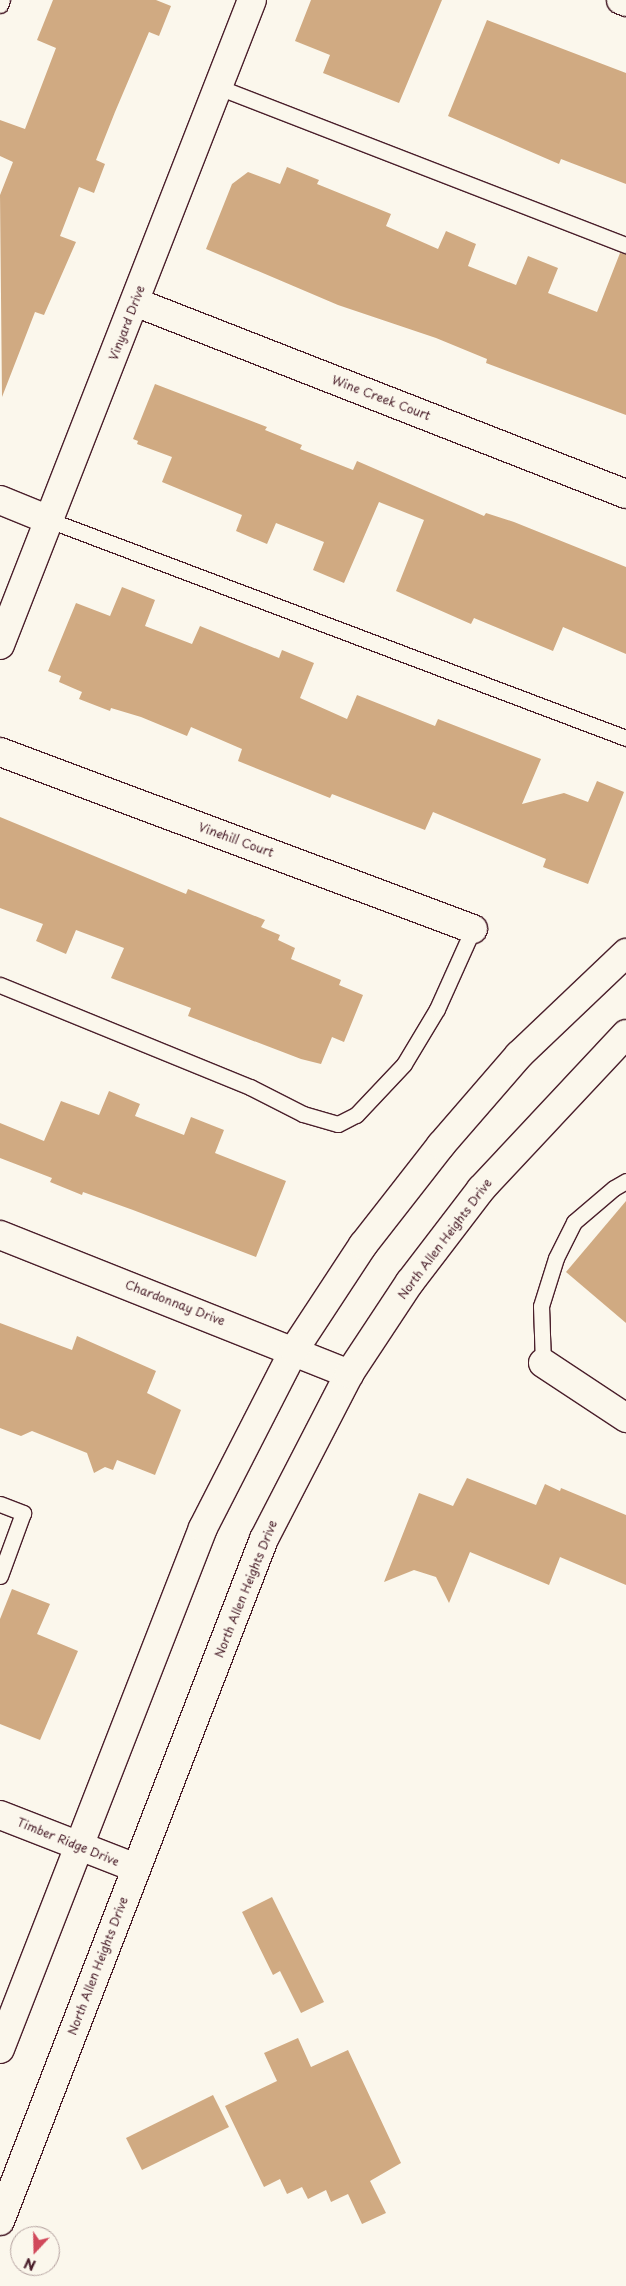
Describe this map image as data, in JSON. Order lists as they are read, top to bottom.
{
  "streets": {
    "main road": [
      "Vinyard Drive",
      "Wine Creek Court",
      "Vinehill Court",
      "North Allen Heights Drive",
      "Chardonnay Drive",
      "Timber Ridge Drive"
    ]
  },
  "crossings": [
    ["Vinyard Drive", "Wine Creek Court"],
    ["North Allen Heights Drive", "Chardonnay Drive"],
    ["North Allen Heights Drive", "Timber Ridge Drive"]
  ],
  "north": "bottom"
}
